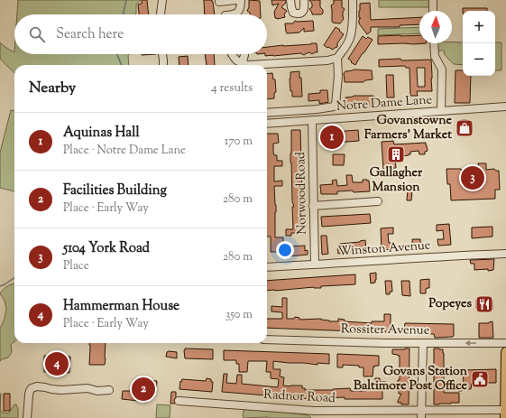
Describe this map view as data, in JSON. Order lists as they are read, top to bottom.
{
  "streets": {
    "street": [
      "Notre Dame Lane",
      "Norwood Road",
      "Winston Avenue",
      "Rossiter Avenue",
      "Radnor Road"
    ]
  },
  "crossings": [
    ["Notre Dame Lane", "Norwood Road"],
    ["Norwood Road", "Winston Avenue"]
  ],
  "places": {
    "shop": ["Govanstowne Farmers' Market"],
    "building": ["Gallagher Mansion"],
    "restaurant": ["Popeyes"],
    "public building": ["Govans Station Baltimore Post Office"]
  },
  "north": "top",
  "page": {
    "map_buttons": ["+", "−"],
    "search": "Search here",
    "heading": ["Nearby", "4 results"],
    "list": [
      {
        "mark": "1",
        "name": "Aquinas Hall",
        "note": "Place · Notre Dame Lane",
        "value": "170 m"
      },
      {
        "mark": "2",
        "name": "Facilities Building",
        "note": "Place · Early Way",
        "value": "280 m"
      },
      {
        "mark": "3",
        "name": "5104 York Road",
        "note": "Place",
        "value": "280 m"
      },
      {
        "mark": "4",
        "name": "Hammerman House",
        "note": "Place · Early Way",
        "value": "350 m"
      }
    ],
    "pins": [
      "1",
      "3",
      "4",
      "2"
    ]
  }
}
